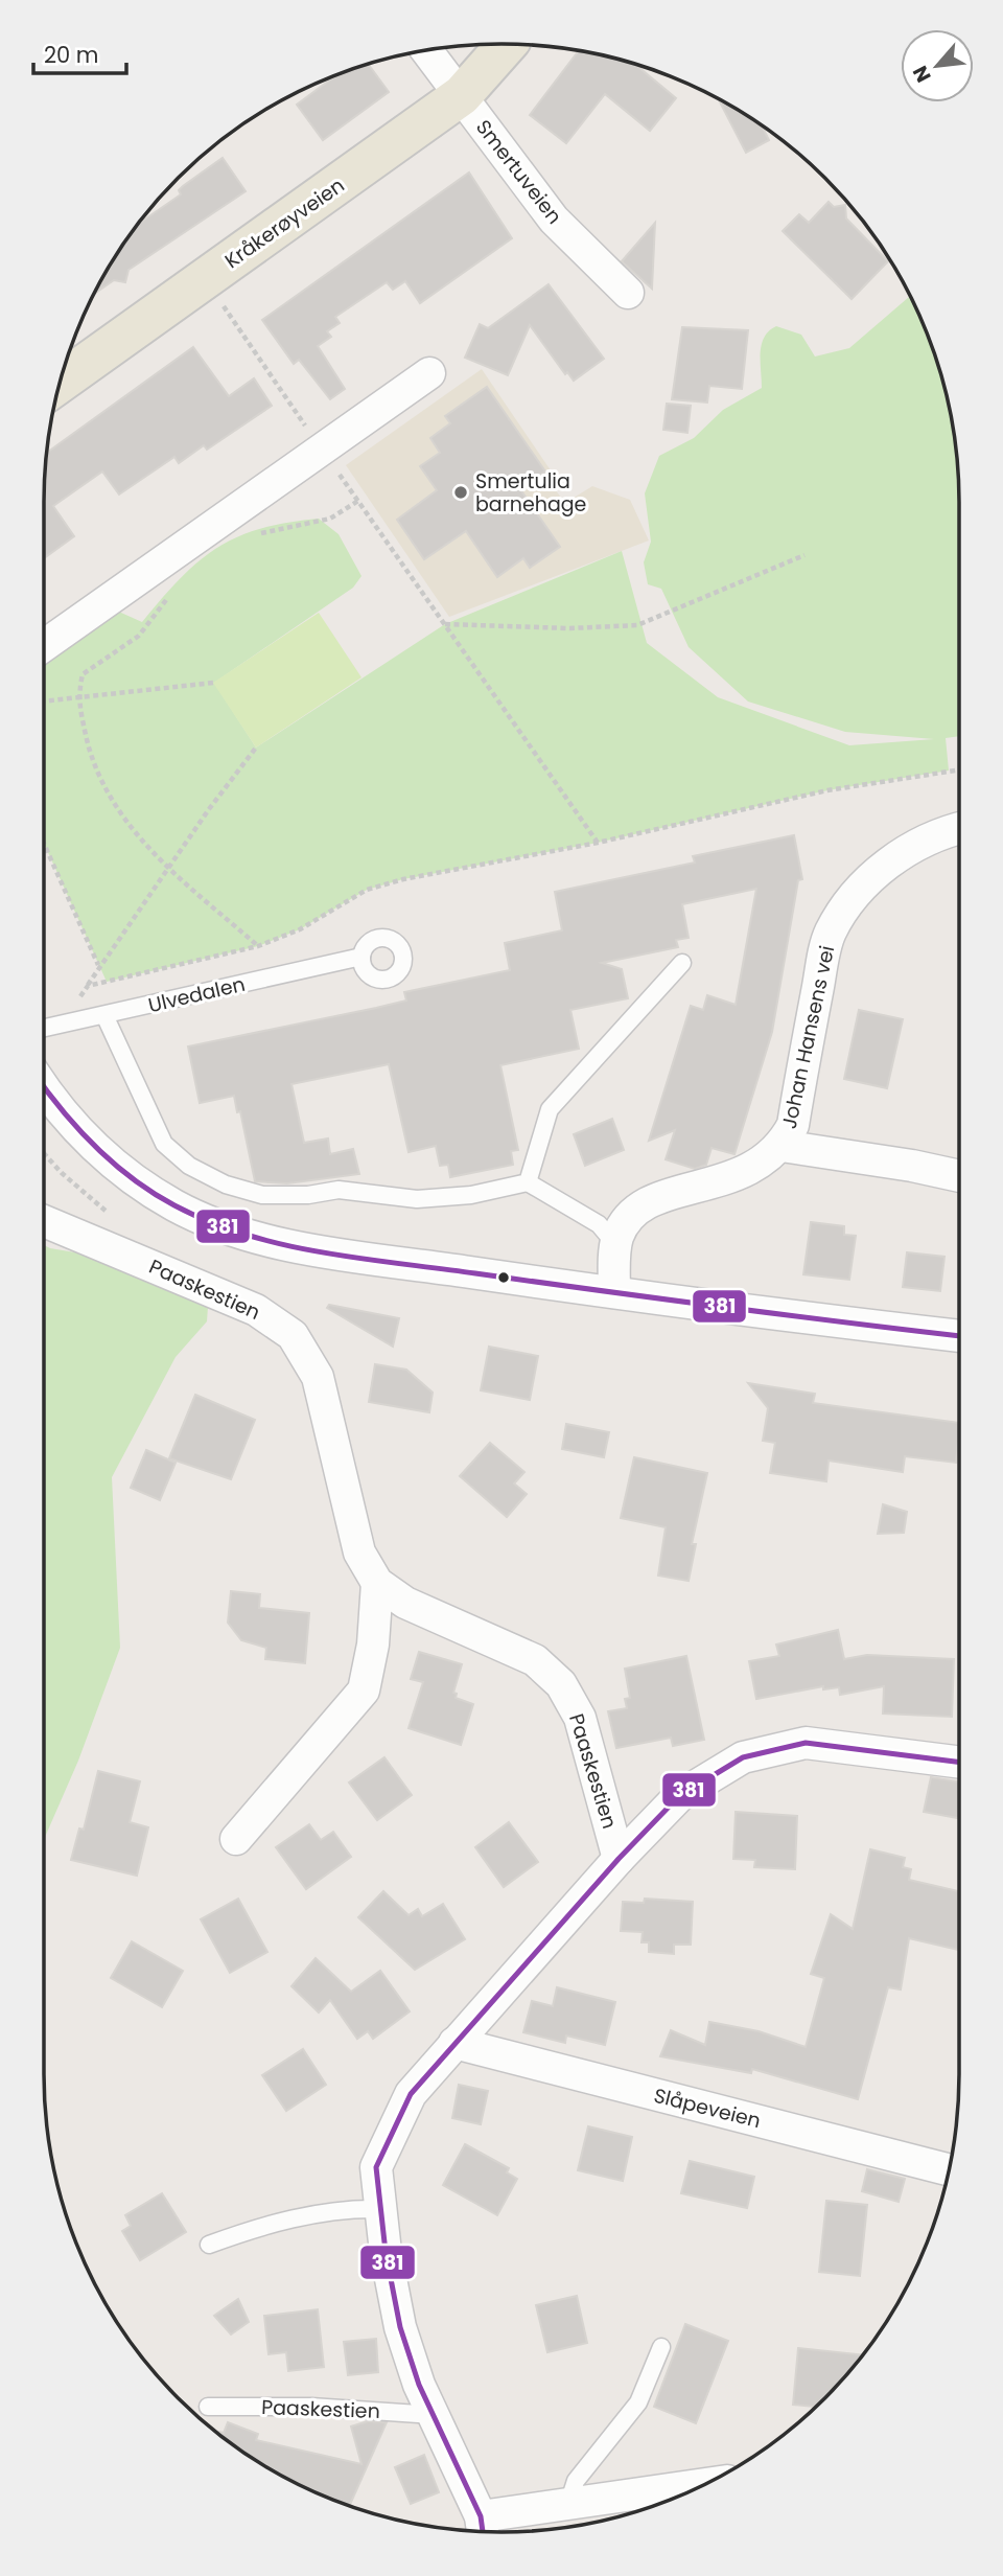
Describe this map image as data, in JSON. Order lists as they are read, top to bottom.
{
  "streets": {
    "main road": ["Kråkerøyveien"],
    "street": [
      "Smertuveien",
      "Johan Hansens vei",
      "Paaskestien",
      "Slåpeveien"
    ],
    "lane": ["Ulvedalen"]
  },
  "crossings": [
    ["Smertuveien", "Kråkerøyveien"]
  ],
  "places": ["Smertulia barnehage"],
  "lines": ["transit line 381"],
  "scale_bar": "20 m",
  "north": "bottom left"
}
